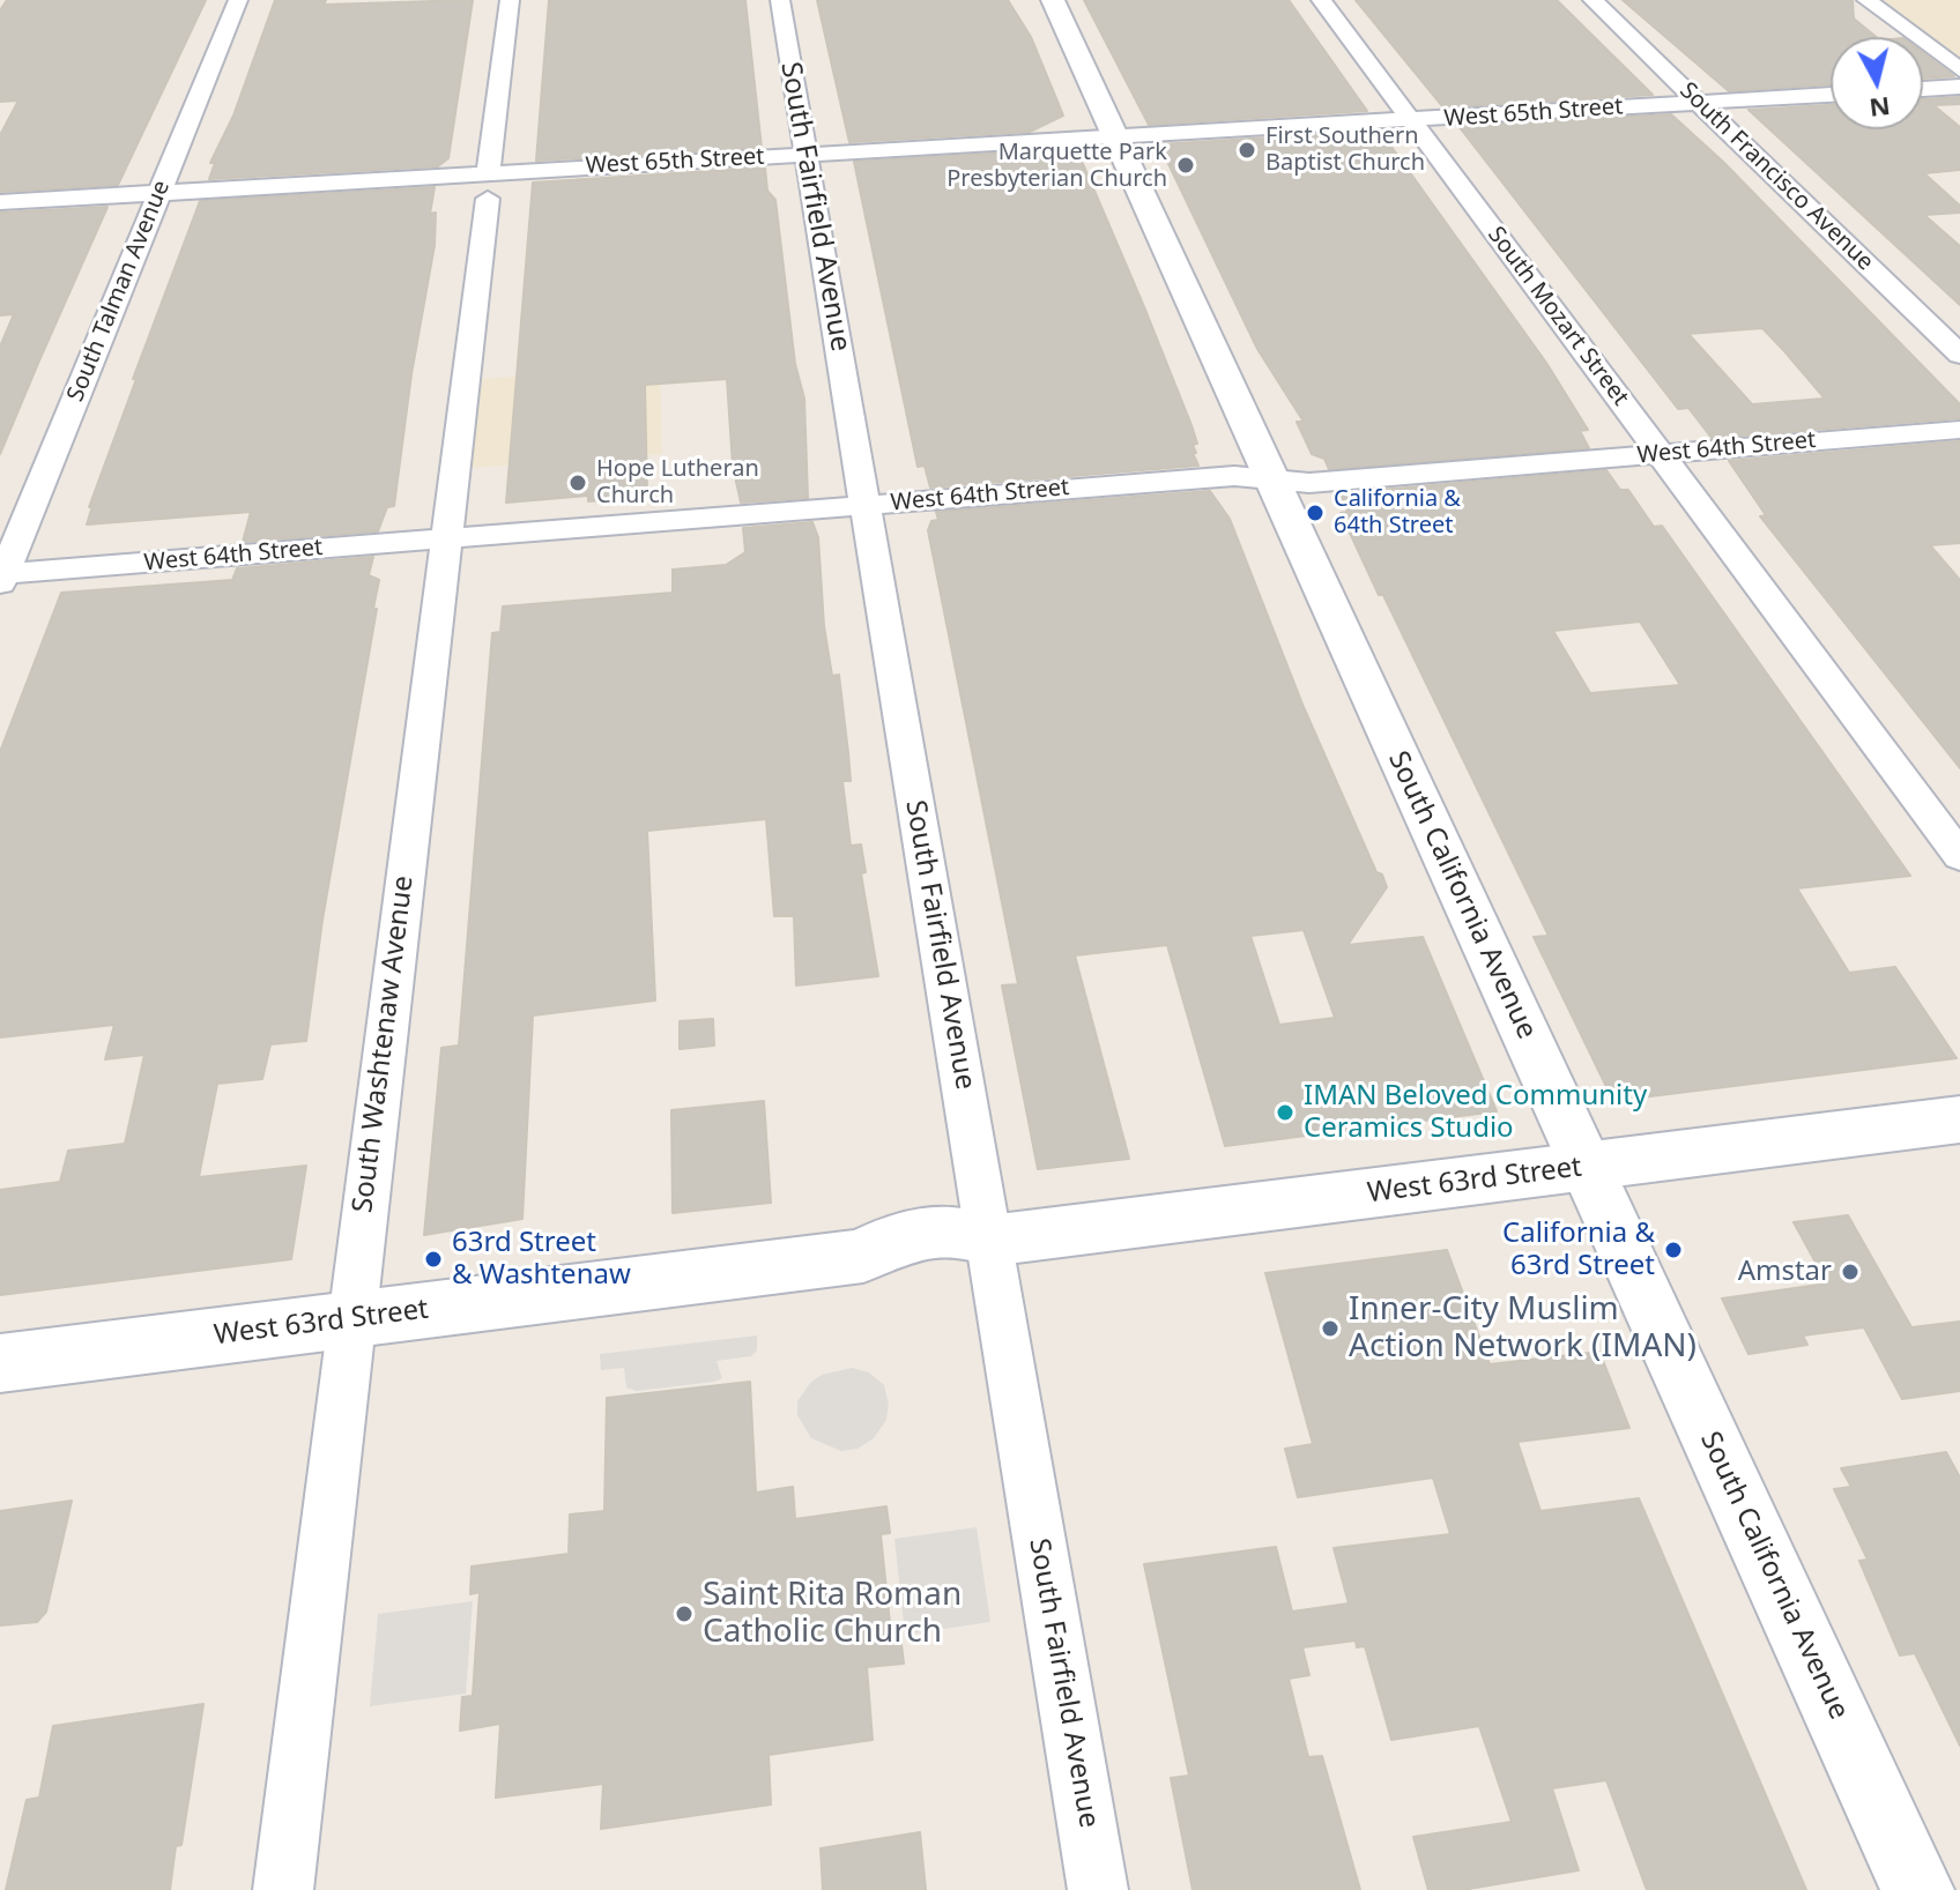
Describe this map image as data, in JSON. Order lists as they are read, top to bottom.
{
  "streets": {
    "main road": ["West 63rd Street"],
    "street": [
      "West 65th Street",
      "South Francisco Avenue",
      "South Fairfield Avenue",
      "South Talman Avenue",
      "South Mozart Street",
      "West 64th Street",
      "South California Avenue",
      "South Washtenaw Avenue"
    ]
  },
  "crossings": [
    ["West 65th Street", "South Francisco Avenue"],
    ["West 65th Street", "South Fairfield Avenue"],
    ["West 65th Street", "South Talman Avenue"],
    ["West 65th Street", "South Mozart Street"],
    ["West 65th Street", "South California Avenue"],
    ["West 65th Street", "South Washtenaw Avenue"],
    ["South Fairfield Avenue", "West 64th Street"],
    ["South Fairfield Avenue", "West 63rd Street"],
    ["South Talman Avenue", "West 64th Street"],
    ["South Mozart Street", "West 64th Street"],
    ["West 64th Street", "South California Avenue"],
    ["West 64th Street", "South Washtenaw Avenue"],
    ["South California Avenue", "West 63rd Street"],
    ["South Washtenaw Avenue", "West 63rd Street"]
  ],
  "places": [
    "First Southern Baptist Church",
    "Marquette Park Presbyterian Church",
    "Hope Lutheran Church",
    "California & 64th Street",
    "IMAN Beloved Community Ceramics Studio",
    "California & 63rd Street",
    "63rd Street & Washtenaw",
    "Amstar",
    "Inner-City Muslim Action Network (IMAN)",
    "Saint Rita Roman Catholic Church"
  ],
  "north": "bottom"
}
